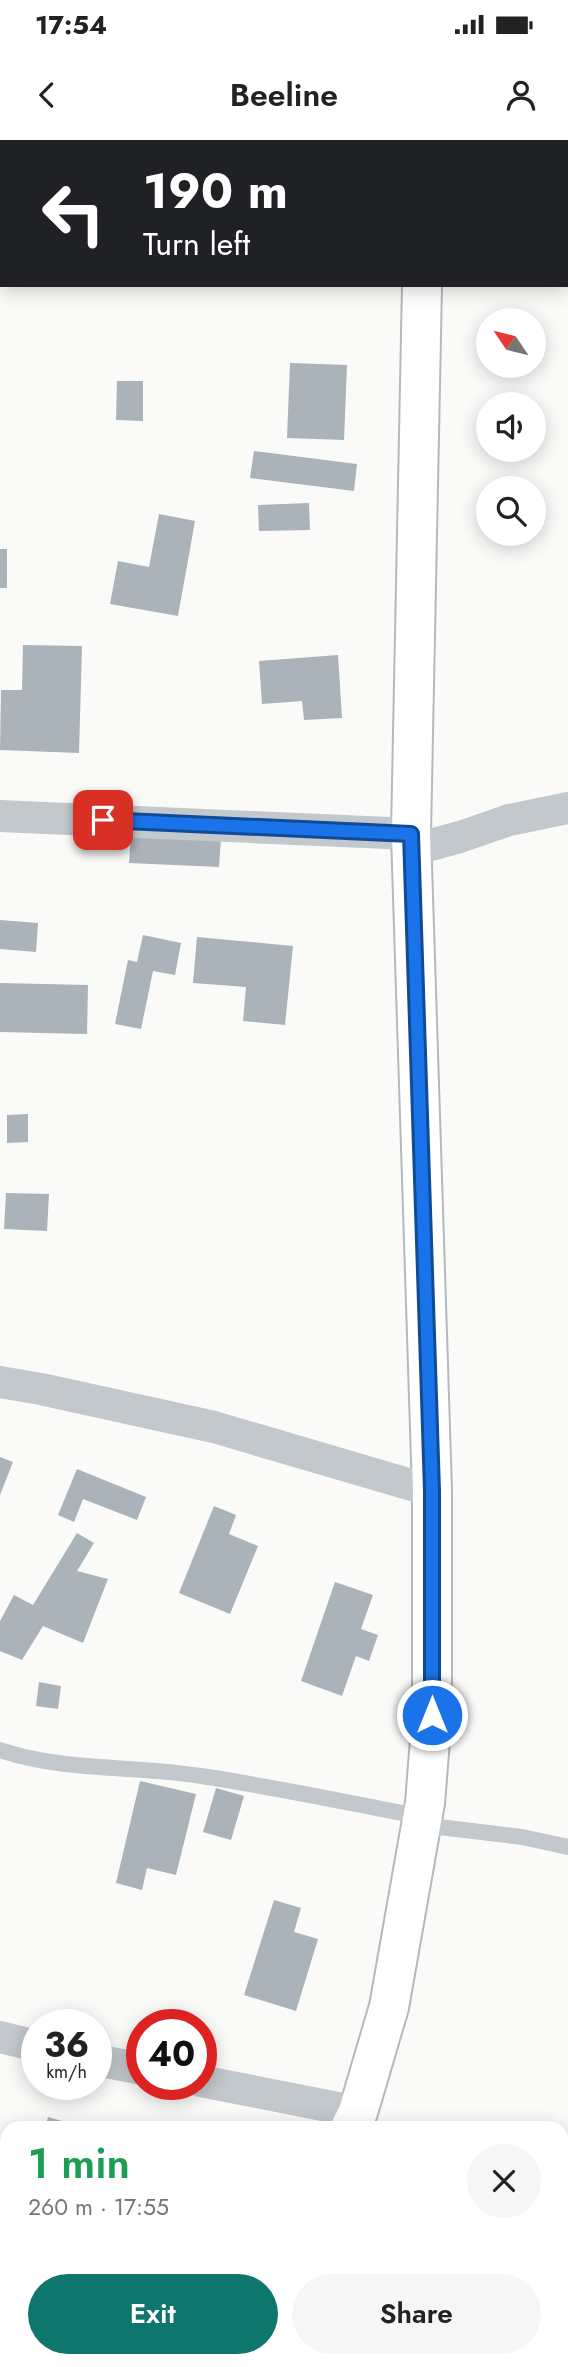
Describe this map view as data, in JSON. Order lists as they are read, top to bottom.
{
  "north": "top left",
  "page": {
    "status": "17:54",
    "header": "Beeline",
    "turn": ["190 m", "Turn left"],
    "speed": "36 km/h",
    "limit": "40",
    "heading": ["1 min", "260 m · 17:55"],
    "buttons": ["Exit", "Share"]
  }
}
